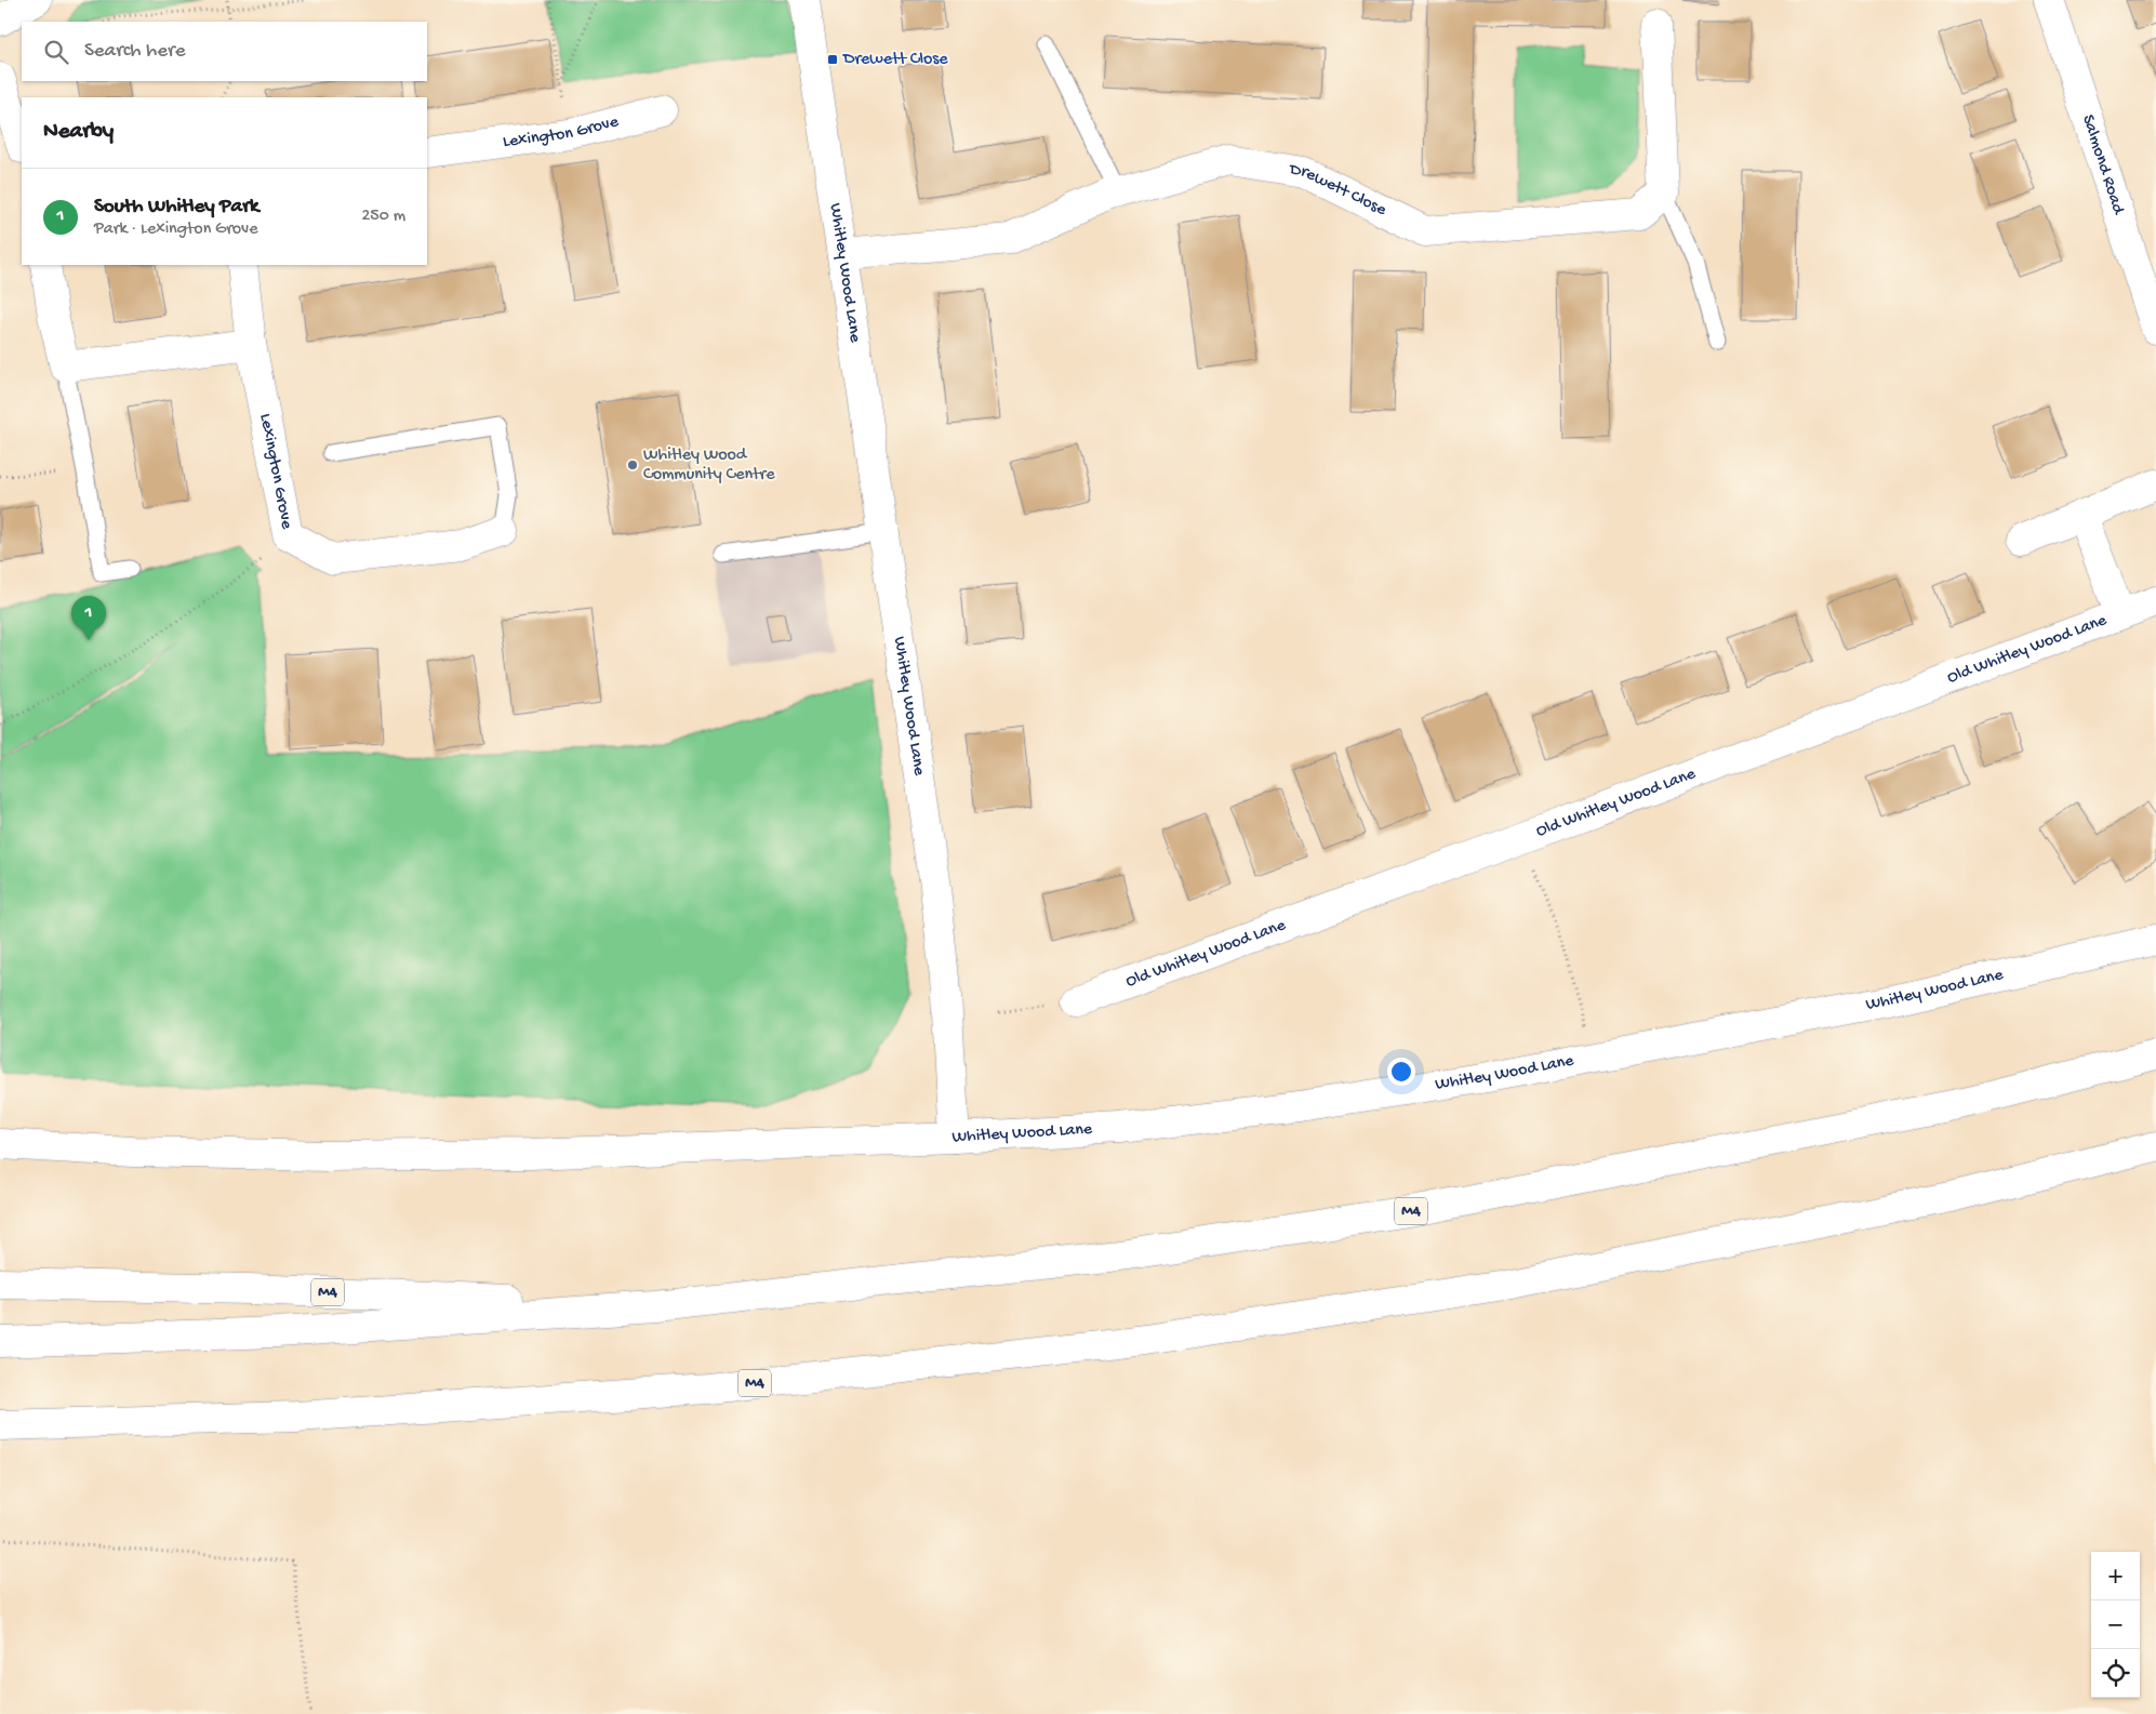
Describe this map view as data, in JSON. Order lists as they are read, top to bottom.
{
  "streets": {
    "main road": [
      "Lexington Grove",
      "Salmond Road",
      "Drewett Close",
      "Whitley Wood Lane",
      "Old Whitley Wood Lane",
      "M4"
    ]
  },
  "crossings": [
    ["Drewett Close", "Whitley Wood Lane"]
  ],
  "places": {
    "transit": ["Drewett Close"],
    "other": ["Whitley Wood Community Centre"]
  },
  "page": {
    "search": "Search here",
    "heading": "Nearby",
    "list": [
      {
        "mark": "1",
        "name": "South Whitley Park",
        "note": "Park · Lexington Grove",
        "value": "250 m"
      }
    ],
    "pins": "1",
    "map_buttons": ["+", "−"]
  }
}
